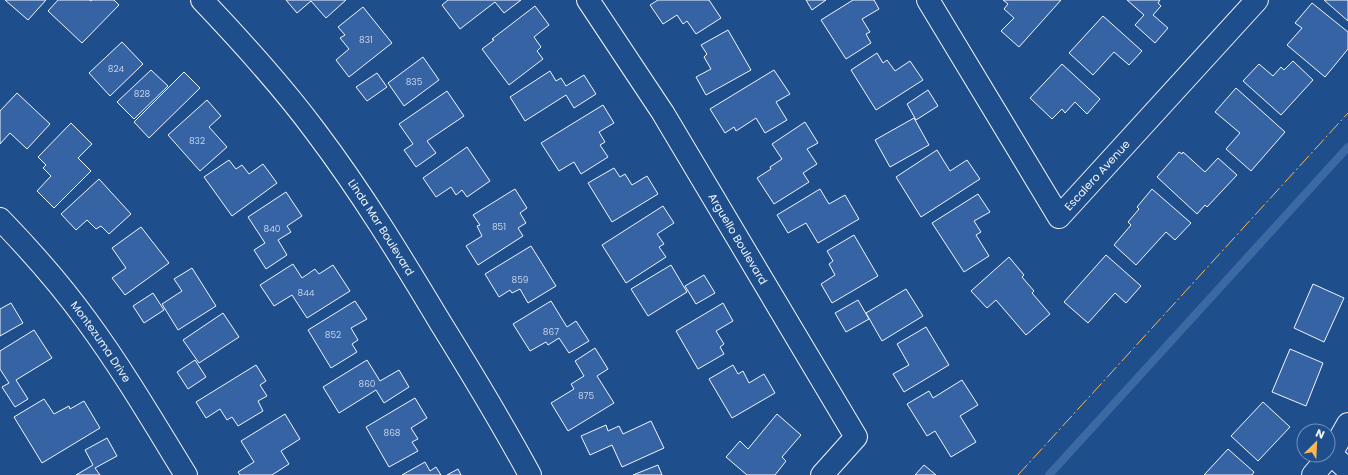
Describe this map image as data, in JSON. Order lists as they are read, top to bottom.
{
  "streets": {
    "street": [
      "Escalero Avenue",
      "Linda Mar Boulevard",
      "Arguello Boulevard",
      "Montezuma Drive"
    ]
  },
  "house_numbers": [
    "831",
    "824",
    "835",
    "828",
    "832",
    "851",
    "840",
    "859",
    "844",
    "867",
    "852",
    "860",
    "875",
    "868"
  ],
  "north": "top right"
}
